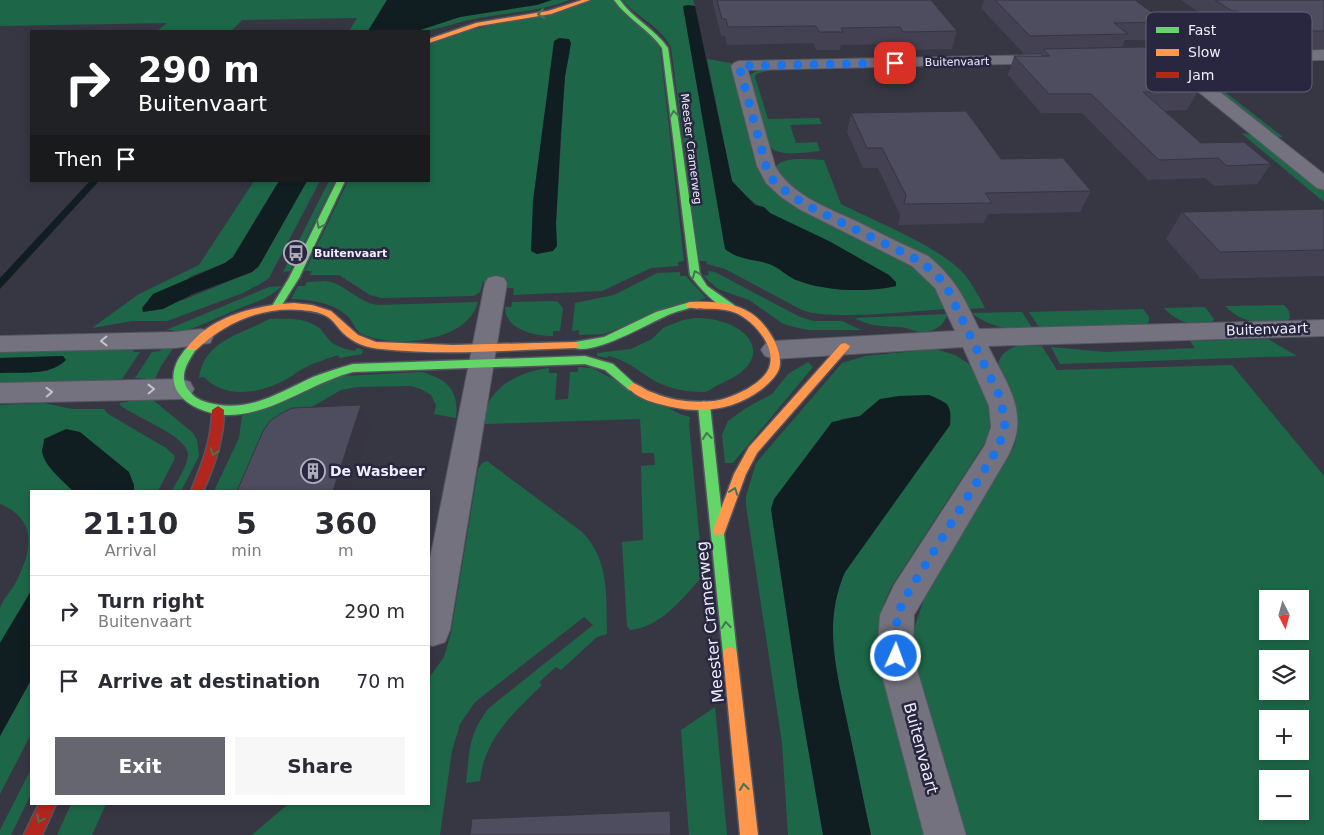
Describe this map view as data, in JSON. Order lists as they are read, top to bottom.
{
  "streets": {
    "main road": ["Meester Cramerweg"],
    "street": ["Buitenvaart"]
  },
  "crossings": [
    ["Buitenvaart", "Meester Cramerweg"]
  ],
  "one_way": ["Meester Cramerweg"],
  "places": {
    "bus stop": ["Buitenvaart"],
    "building": ["De Wasbeer"]
  },
  "legend": ["Fast", "Slow", "Jam"],
  "north": "bottom",
  "page": {
    "turn": ["290 m", "Buitenvaart"],
    "then": "Then",
    "eta": [
      "21:10",
      "Arrival",
      "5",
      "min",
      "360",
      "m"
    ],
    "list": [
      {
        "name": "Turn right",
        "note": "Buitenvaart",
        "value": "290 m"
      },
      {
        "name": "Arrive at destination",
        "value": "70 m"
      }
    ],
    "map_buttons": ["+", "−"],
    "buttons": ["Exit", "Share"]
  }
}
